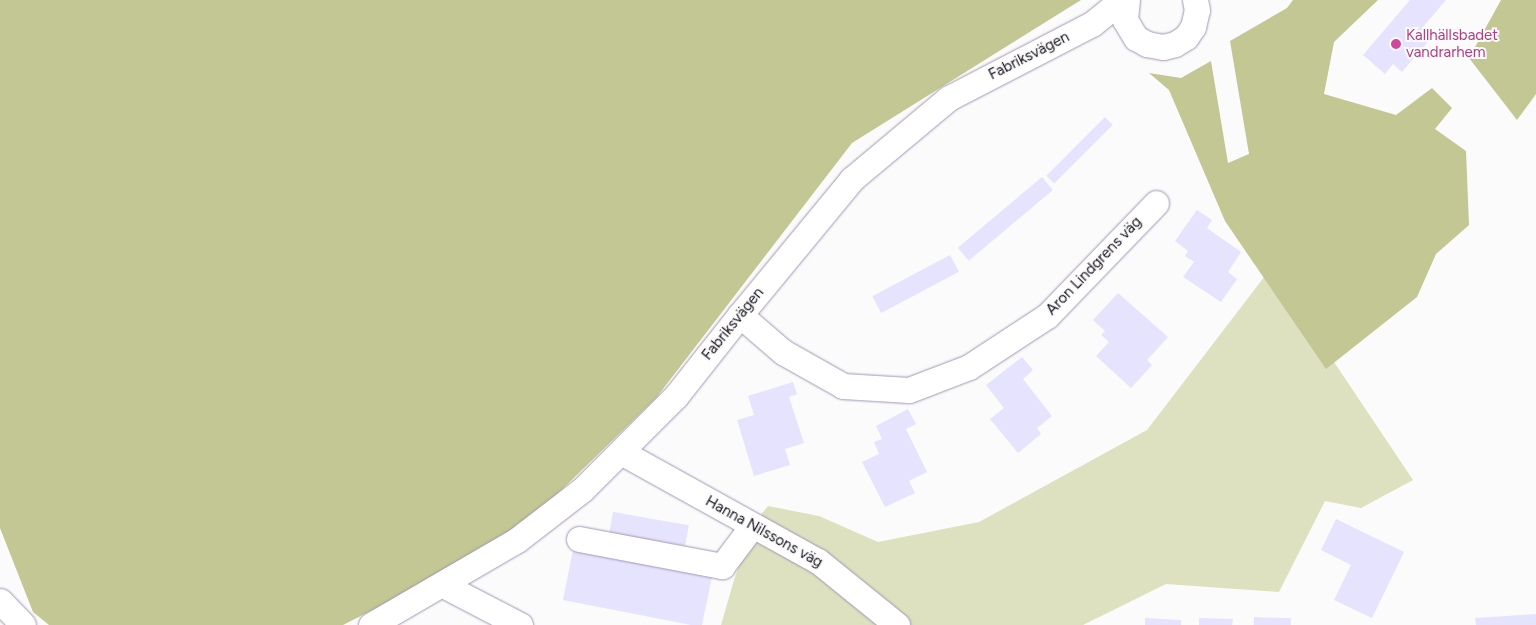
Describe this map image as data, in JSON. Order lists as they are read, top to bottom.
{
  "streets": {
    "street": ["Fabriksvägen", "Aron Lindgrens väg", "Hanna Nilssons väg"]
  },
  "crossings": [
    ["Fabriksvägen", "Aron Lindgrens väg"],
    ["Fabriksvägen", "Hanna Nilssons väg"]
  ],
  "places": ["Kallhällsbadet vandrarhem"]
}
